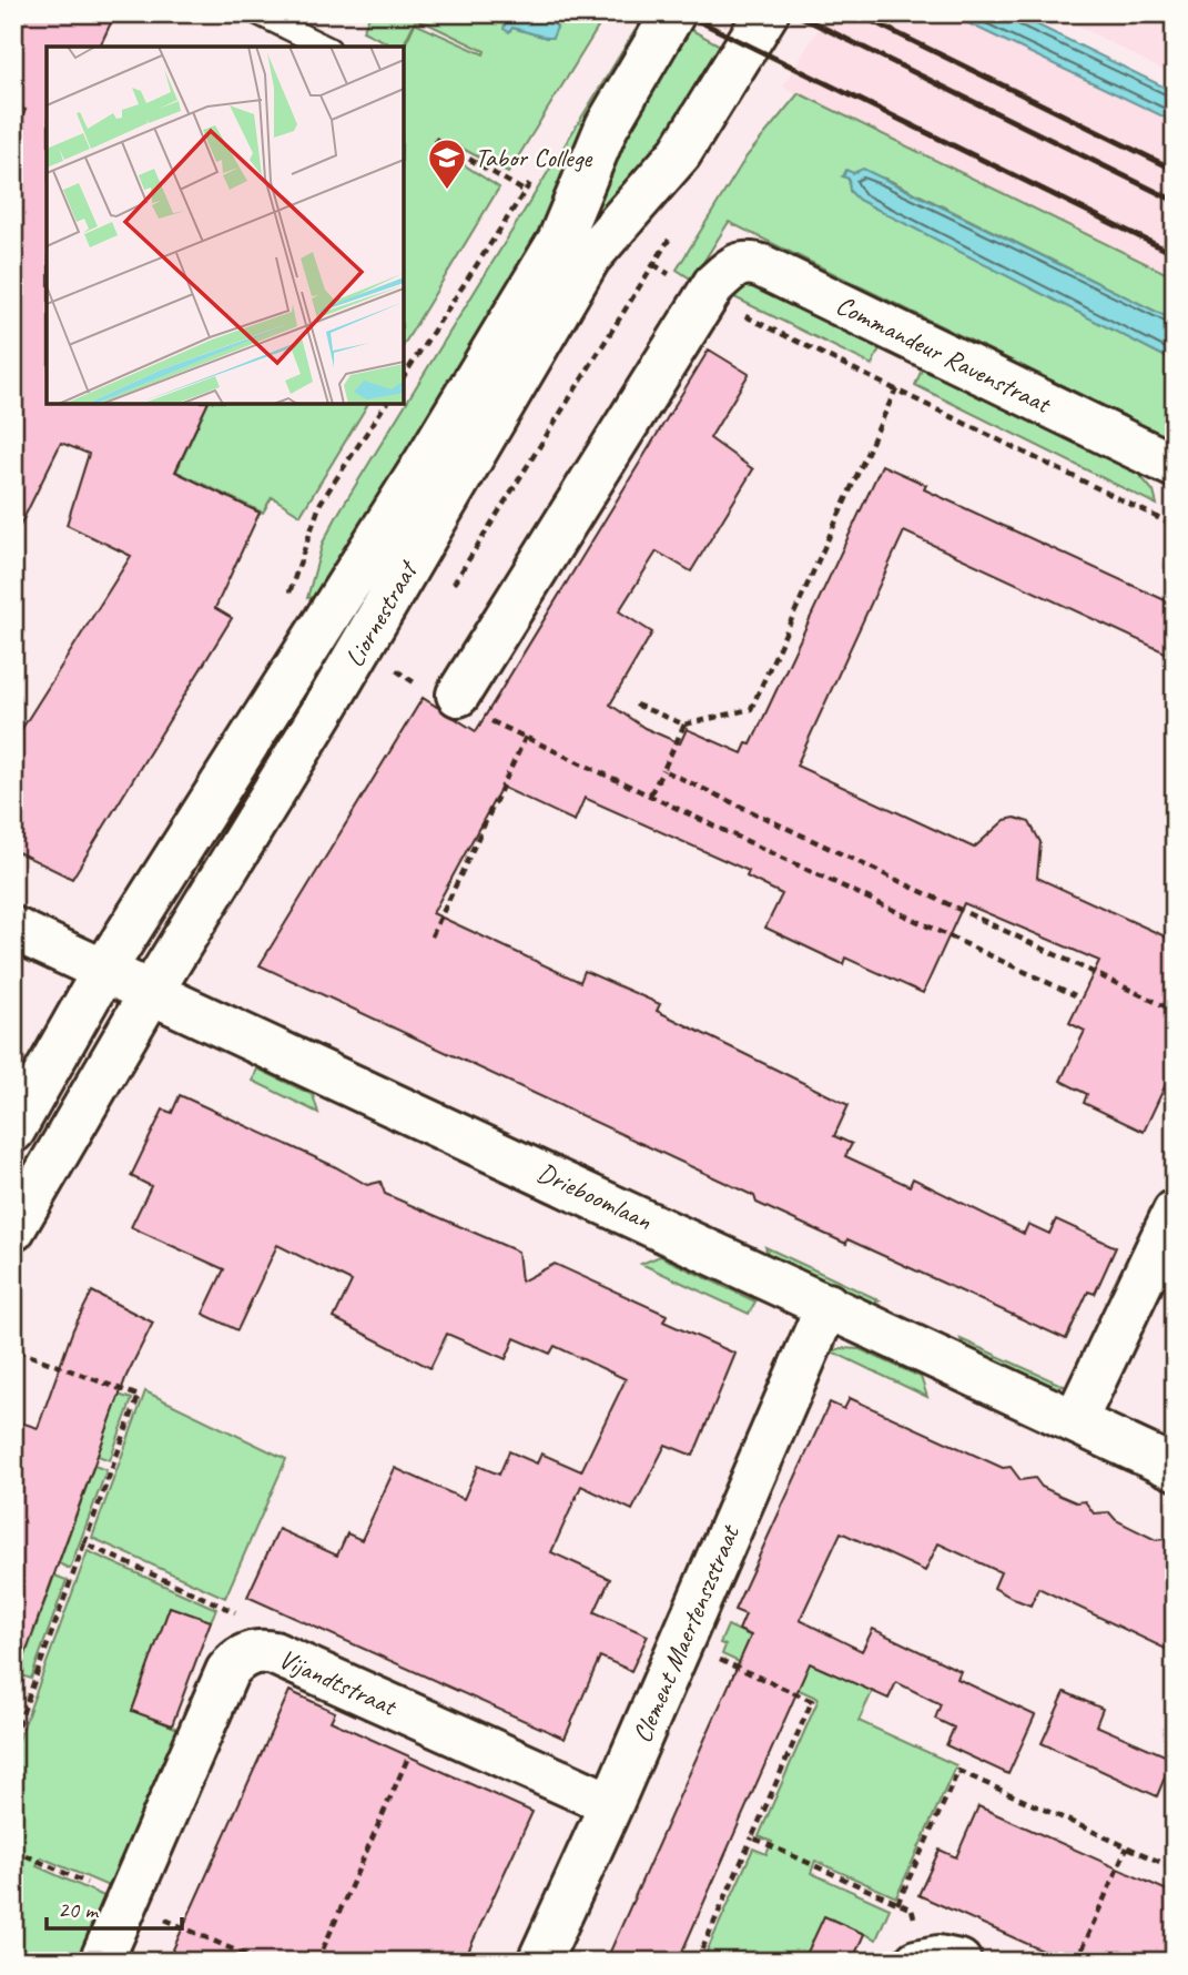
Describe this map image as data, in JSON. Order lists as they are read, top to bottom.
{
  "streets": {
    "street": [
      "Commandeur Ravenstraat",
      "Liornestraat",
      "Drieboomlaan",
      "Clement Maertenszstraat",
      "Vijandtstraat"
    ]
  },
  "crossings": [
    ["Liornestraat", "Drieboomlaan"],
    ["Drieboomlaan", "Clement Maertenszstraat"],
    ["Clement Maertenszstraat", "Vijandtstraat"]
  ],
  "places": {
    "school or university": ["Tabor College"]
  },
  "scale_bar": "20 m"
}
